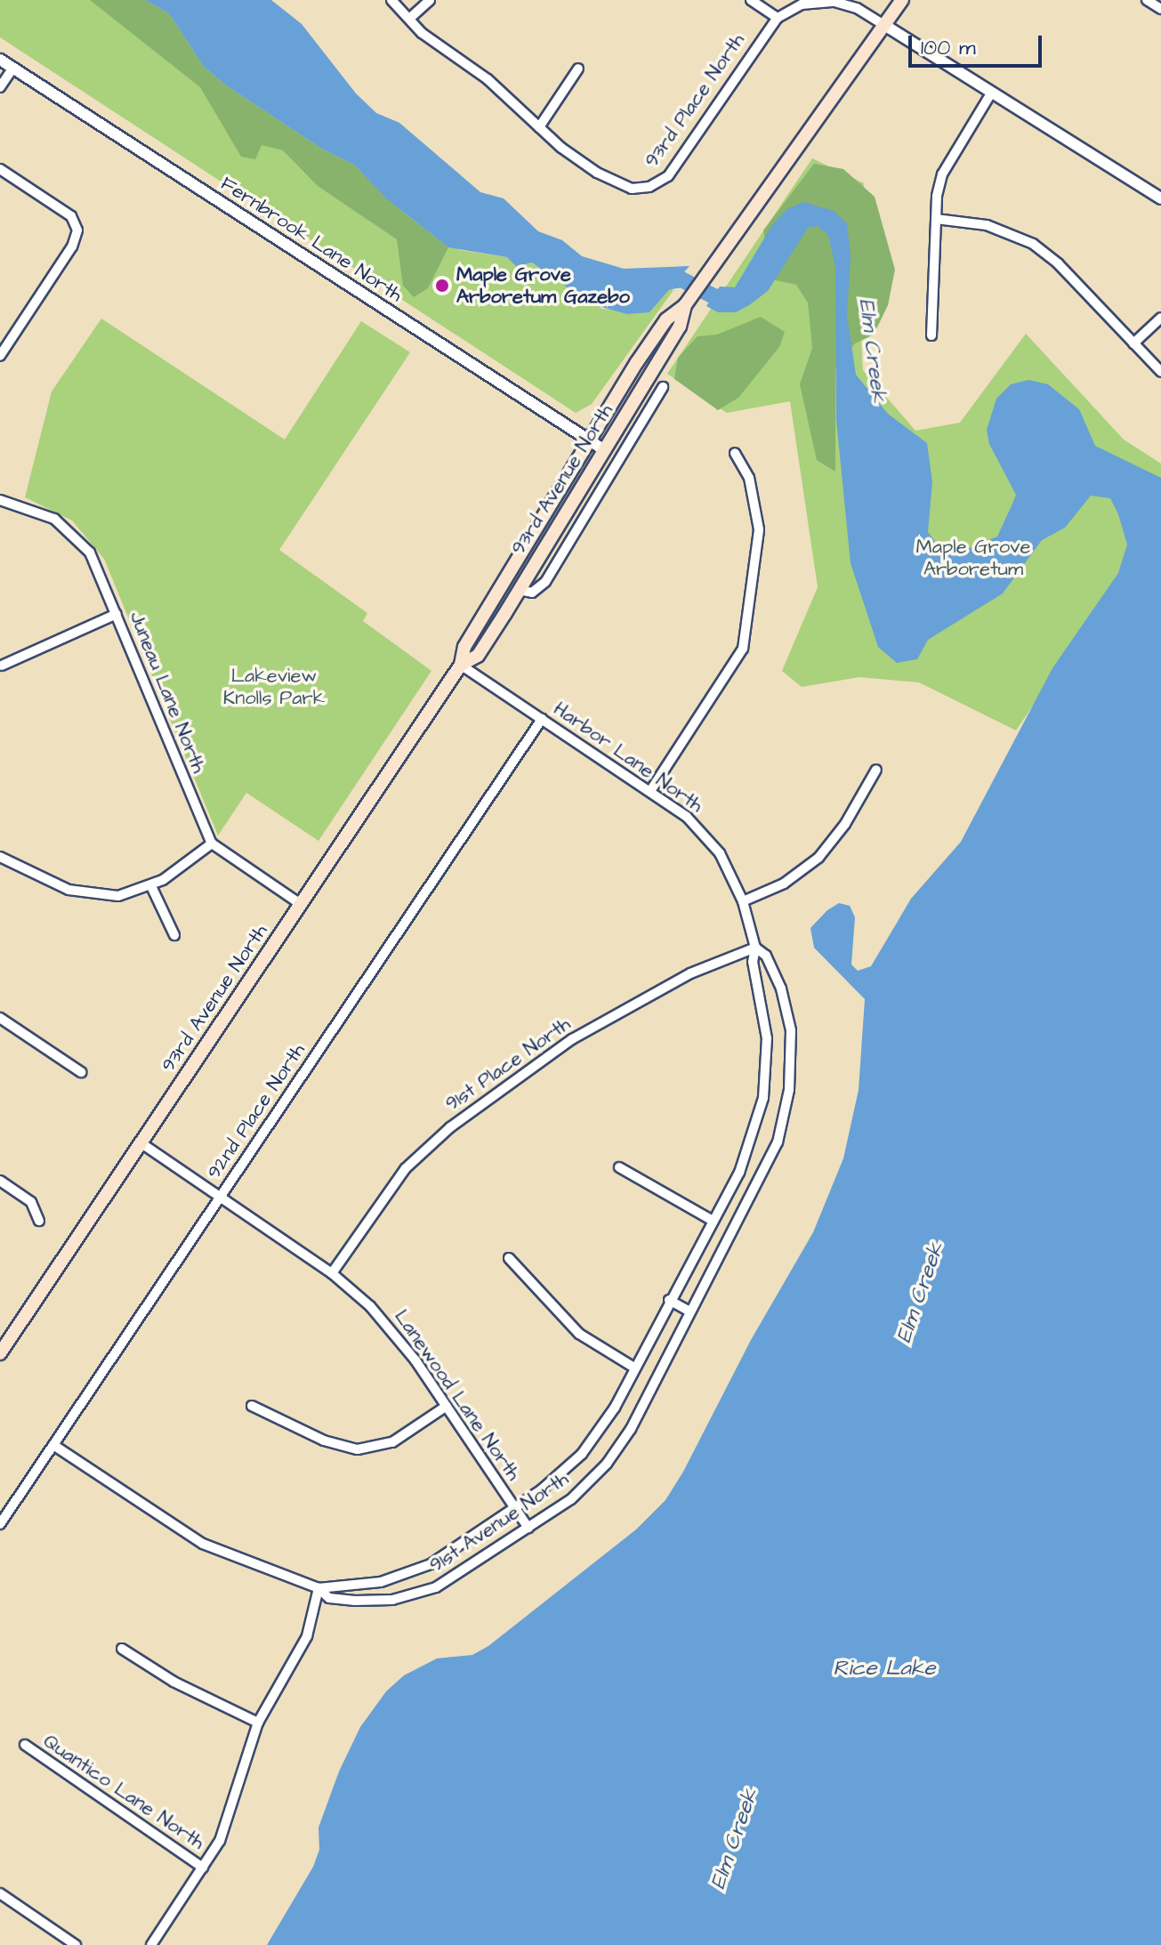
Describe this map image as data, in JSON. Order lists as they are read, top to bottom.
{
  "streets": {
    "main road": ["93rd Avenue North"],
    "street": [
      "93rd Place North",
      "Fernbrook Lane North",
      "Juneau Lane North",
      "Harbor Lane North",
      "91st Place North",
      "92nd Place North",
      "Lanewood Lane North",
      "91st Avenue North",
      "Quantico Lane North"
    ]
  },
  "crossings": [
    ["Fernbrook Lane North", "93rd Avenue North"],
    ["93rd Avenue North", "Harbor Lane North"],
    ["93rd Avenue North", "Lanewood Lane North"],
    ["Harbor Lane North", "91st Place North"],
    ["Harbor Lane North", "92nd Place North"],
    ["Harbor Lane North", "91st Avenue North"],
    ["91st Place North", "Lanewood Lane North"],
    ["91st Place North", "91st Avenue North"],
    ["92nd Place North", "Lanewood Lane North"],
    ["Lanewood Lane North", "91st Avenue North"]
  ],
  "water": ["Elm Creek", "Rice Lake"],
  "parks": ["Maple Grove Arboretum", "Lakeview Knolls Park"],
  "places": ["Maple Grove Arboretum Gazebo"],
  "scale_bar": "100 m"
}
